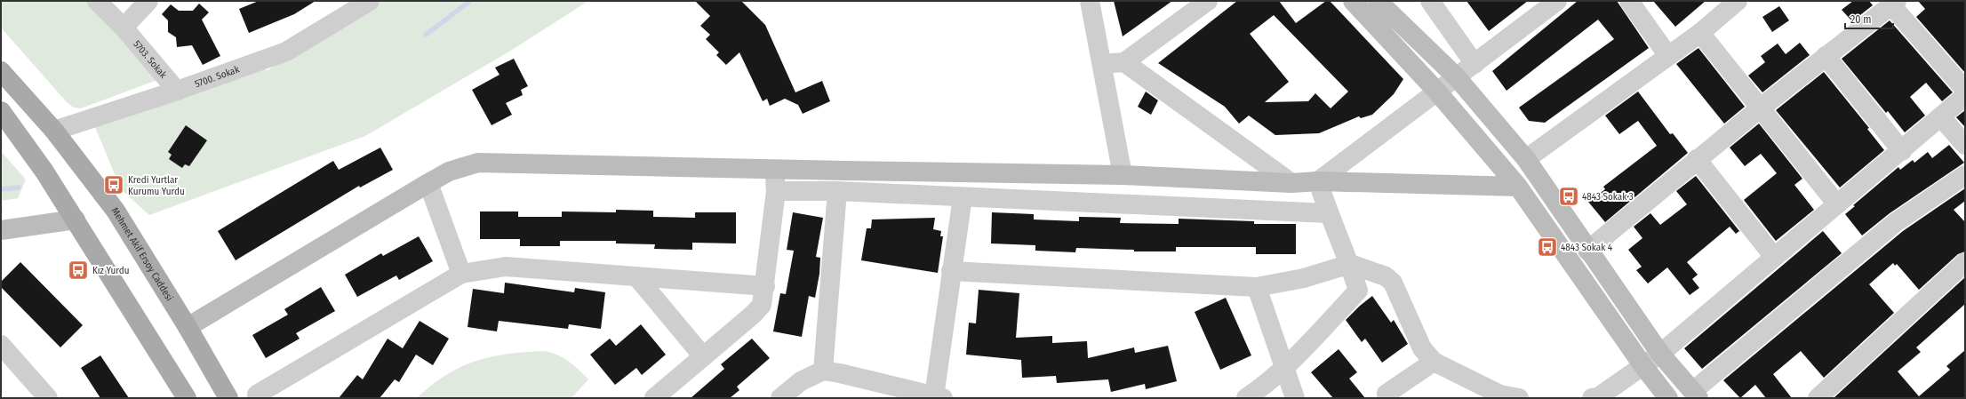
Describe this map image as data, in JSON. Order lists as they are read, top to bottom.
{
  "streets": {
    "main road": ["Mehmet Akif Ersoy Caddesi"],
    "street": ["5703. Sokak", "5700. Sokak"]
  },
  "crossings": [
    ["5703. Sokak", "5700. Sokak"],
    ["5700. Sokak", "Mehmet Akif Ersoy Caddesi"]
  ],
  "places": {
    "bus stop": [
      "Kredi Yurtlar Kurumu Yurdu",
      "4843 Sokak 3",
      "4843 Sokak 4",
      "Kız Yurdu"
    ]
  },
  "scale_bar": "20 m"
}
